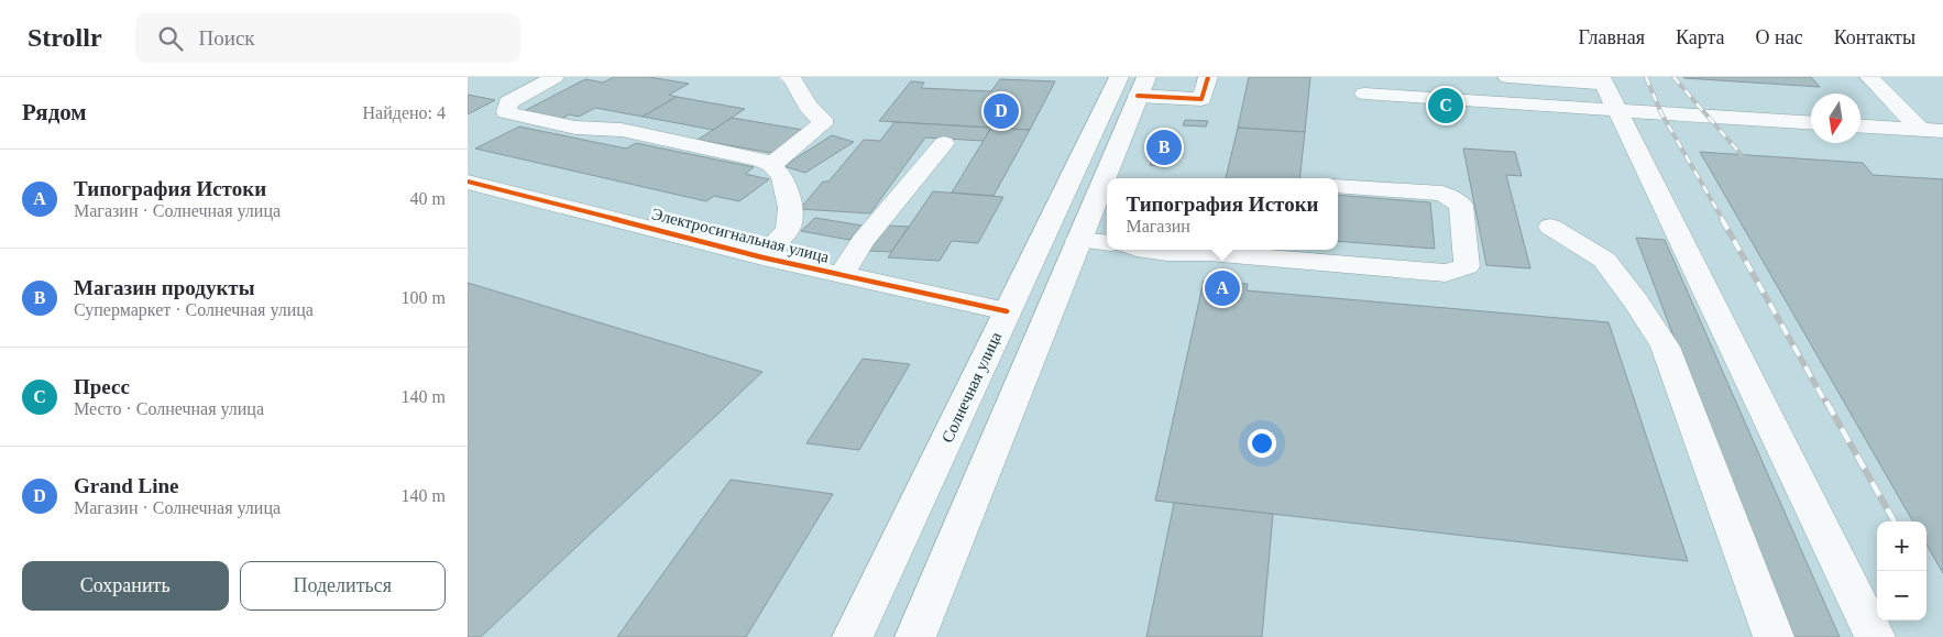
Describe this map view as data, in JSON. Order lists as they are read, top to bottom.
{
  "streets": {
    "main road": ["Электросигнальная улица", "Солнечная улица"]
  },
  "crossings": [
    ["Электросигнальная улица", "Солнечная улица"]
  ],
  "north": "bottom",
  "page": {
    "header": "Strollr",
    "search": "Поиск",
    "nav": [
      "Главная",
      "Карта",
      "О нас",
      "Контакты"
    ],
    "heading": ["Рядом", "Найдено: 4"],
    "pins": [
      "C",
      "D",
      "B",
      "A"
    ],
    "list": [
      {
        "mark": "A",
        "name": "Типография Истоки",
        "note": "Магазин · Солнечная улица",
        "value": "40 m"
      },
      {
        "mark": "B",
        "name": "Магазин продукты",
        "note": "Супермаркет · Солнечная улица",
        "value": "100 m"
      },
      {
        "mark": "C",
        "name": "Пресс",
        "note": "Место · Солнечная улица",
        "value": "140 m"
      },
      {
        "mark": "D",
        "name": "Grand Line",
        "note": "Магазин · Солнечная улица",
        "value": "140 m"
      }
    ],
    "popup": ["Типография Истоки", "Магазин"],
    "map_buttons": ["+", "−"],
    "buttons": ["Сохранить", "Поделиться"]
  }
}
